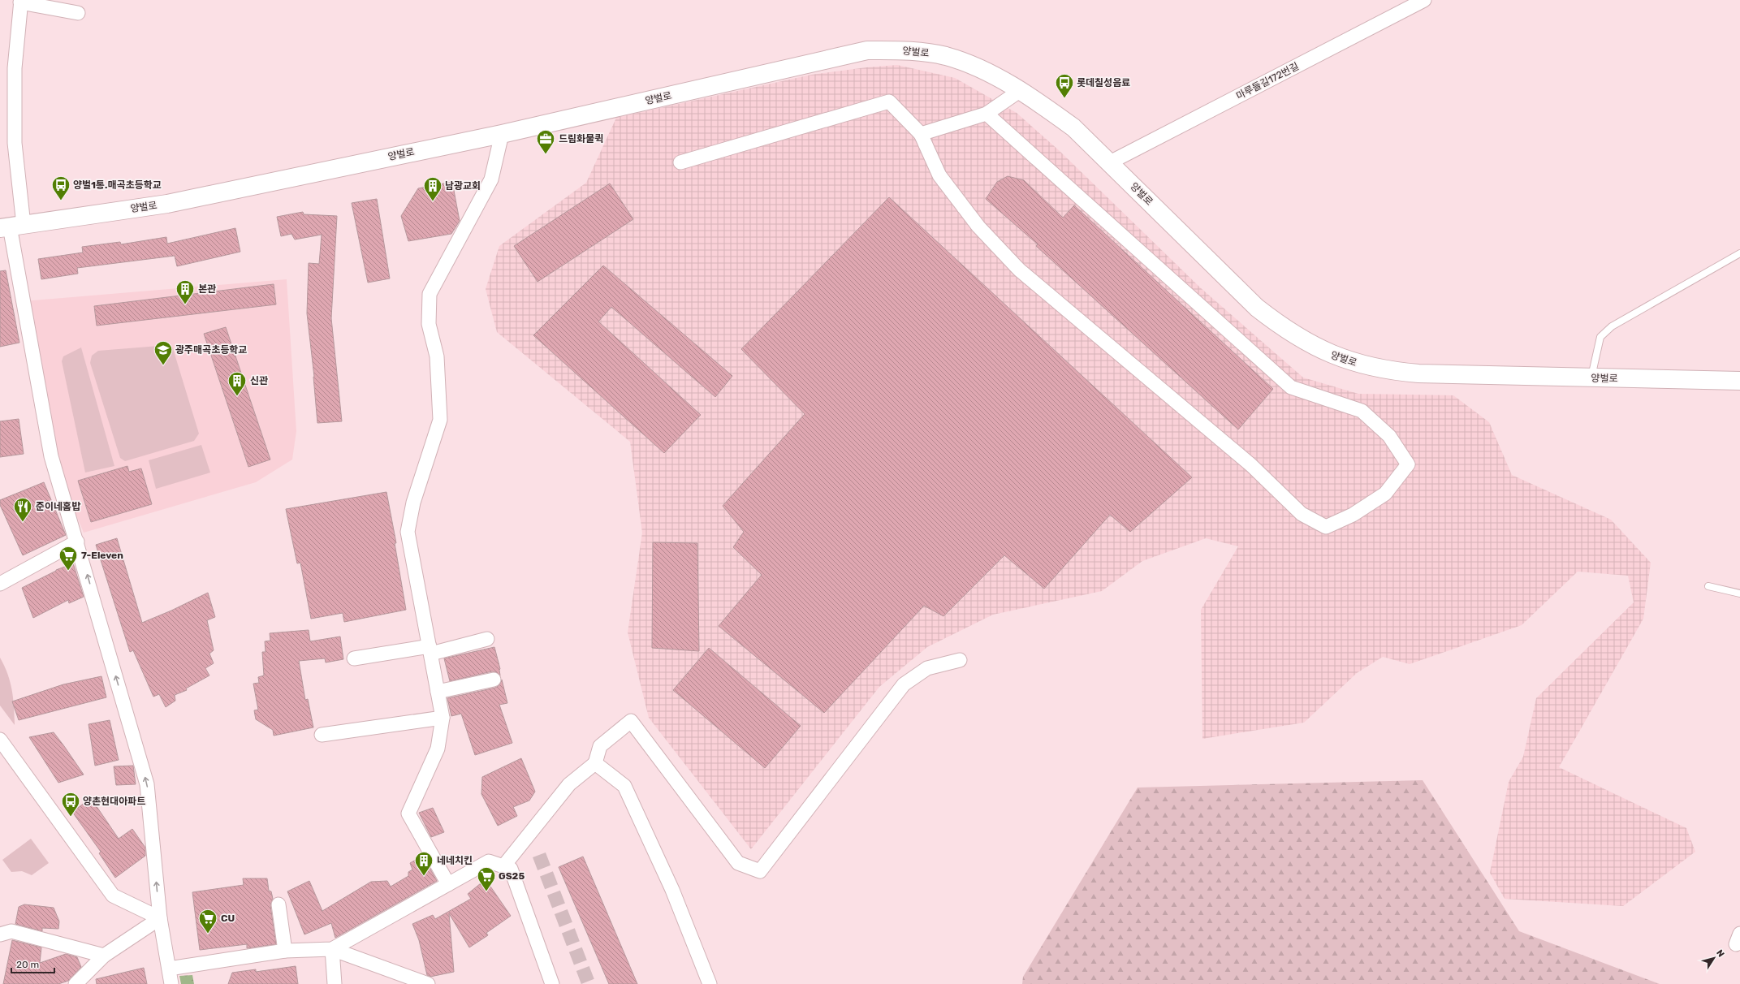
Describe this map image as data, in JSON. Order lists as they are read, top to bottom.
{
  "streets": {
    "street": ["양벌로", "마루들길172번길"]
  },
  "crossings": [
    ["양벌로", "마루들길172번길"]
  ],
  "places": {
    "bus stop": ["롯데칠성음료", "양벌1통.매곡초등학교", "양촌현대아파트"],
    "office": ["드림화물퀵"],
    "building": [
      "남광교회",
      "본관",
      "신관",
      "네네치킨"
    ],
    "school or university": ["광주매곡초등학교"],
    "restaurant": ["준이네홈밥"],
    "supermarket": ["7-Eleven", "GS25", "CU"]
  },
  "scale_bar": "20 m",
  "north": "top right"
}
